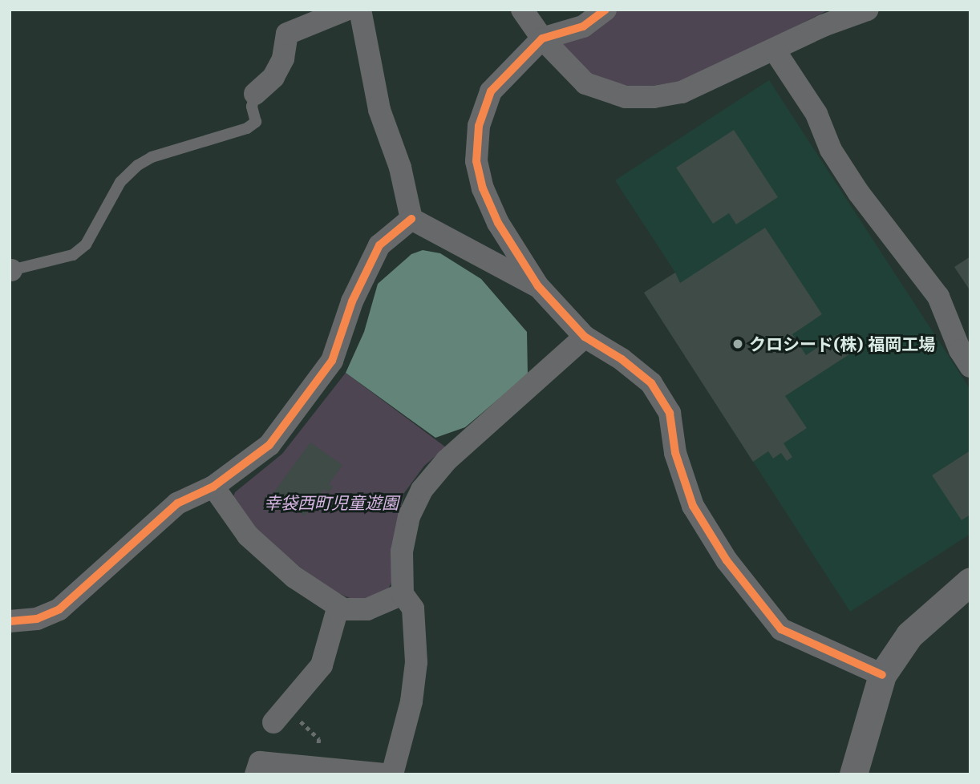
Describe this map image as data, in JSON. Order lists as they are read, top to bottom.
{
  "parks": ["幸袋西町児童遊園"],
  "places": ["クロシード(株) 福岡工場"]
}
